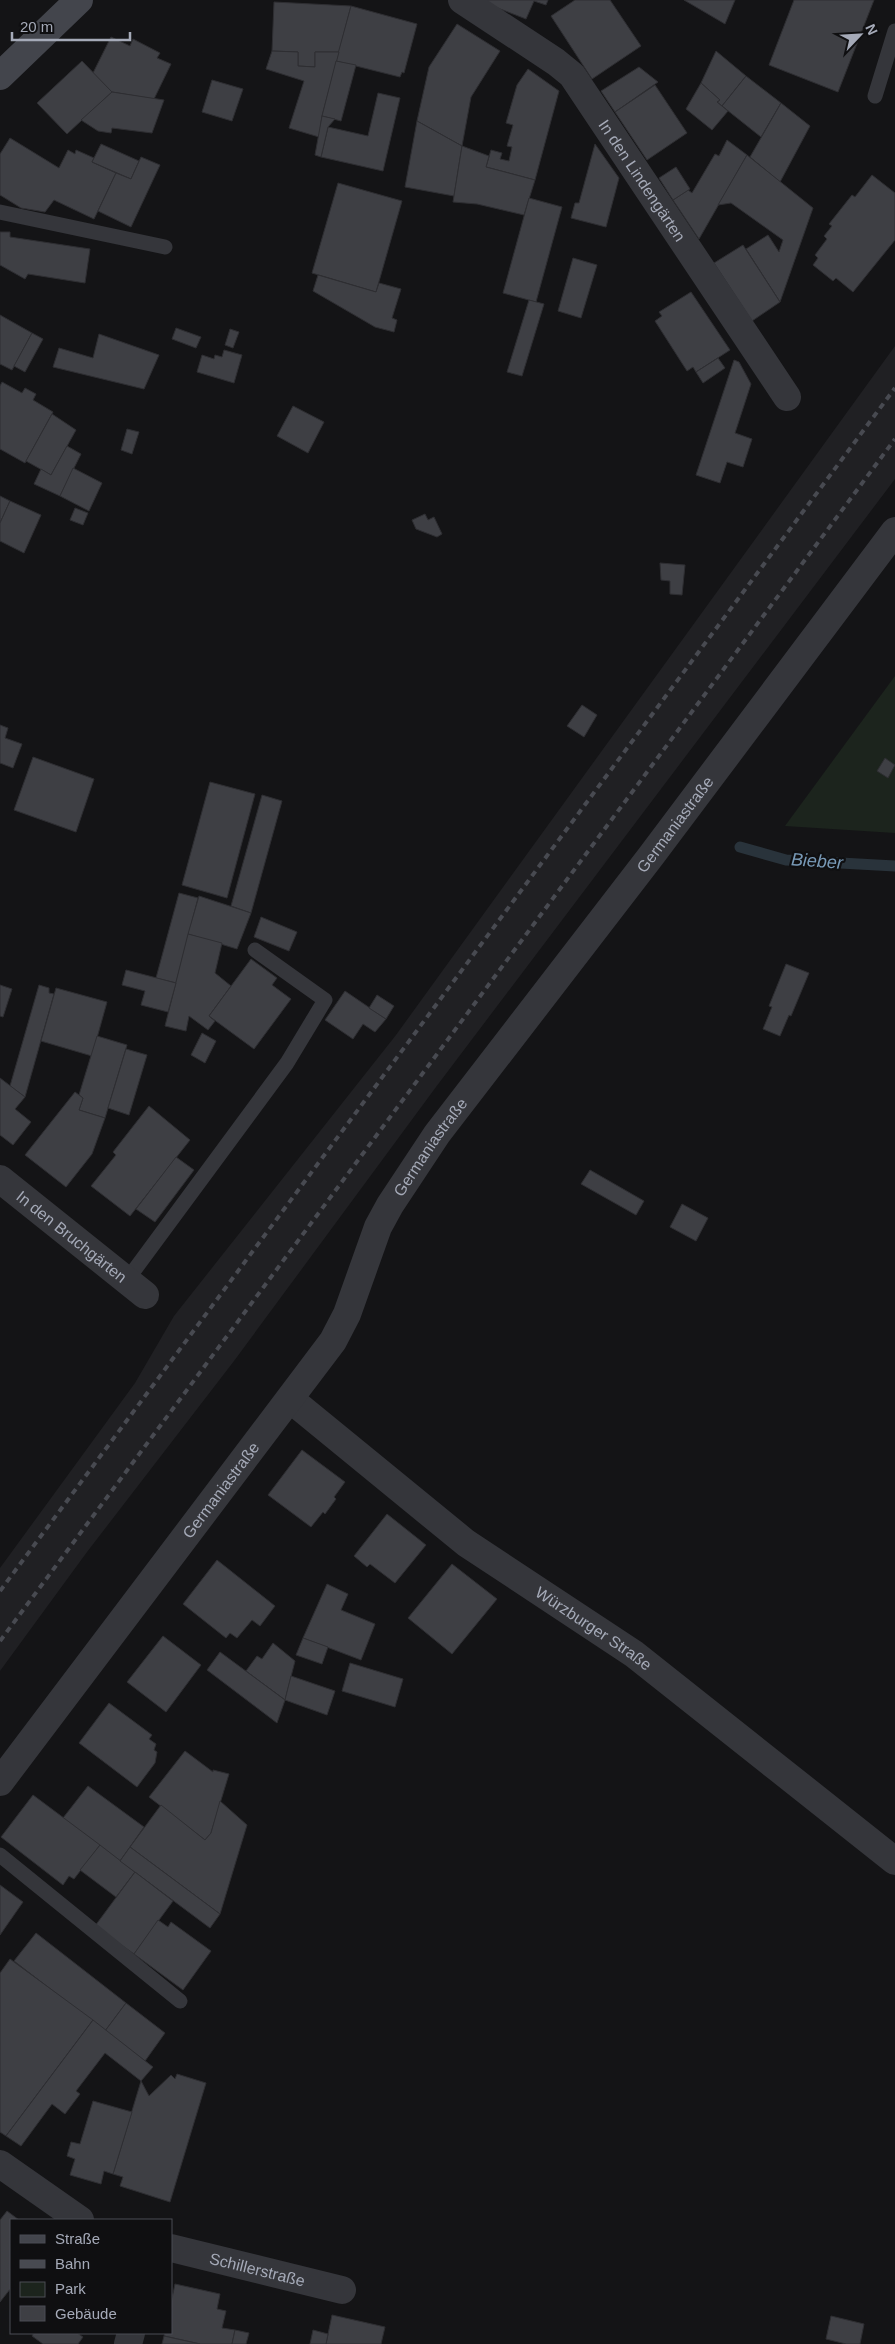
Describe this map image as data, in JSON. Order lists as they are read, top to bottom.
{
  "streets": {
    "street": [
      "In den Lindengärten",
      "Germaniastraße",
      "In den Bruchgärten",
      "Würzburger Straße",
      "Schillerstraße"
    ]
  },
  "crossings": [
    ["Germaniastraße", "Würzburger Straße"]
  ],
  "water": ["Bieber"],
  "legend": [
    "Straße",
    "Bahn",
    "Park",
    "Gebäude"
  ],
  "scale_bar": "20 m",
  "north": "top right"
}
